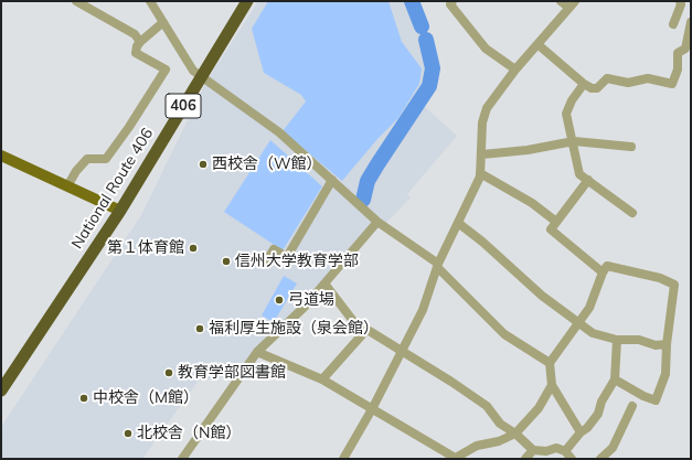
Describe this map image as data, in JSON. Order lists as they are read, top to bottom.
{
  "streets": {
    "highway": ["406", "National Route 406"]
  },
  "places": [
    "西校舎（W館）",
    "第１体育館",
    "信州大学教育学部",
    "弓道場",
    "福利厚生施設（泉会館）",
    "教育学部図書館",
    "中校舎（M館）",
    "北校舎（N館）"
  ]
}
